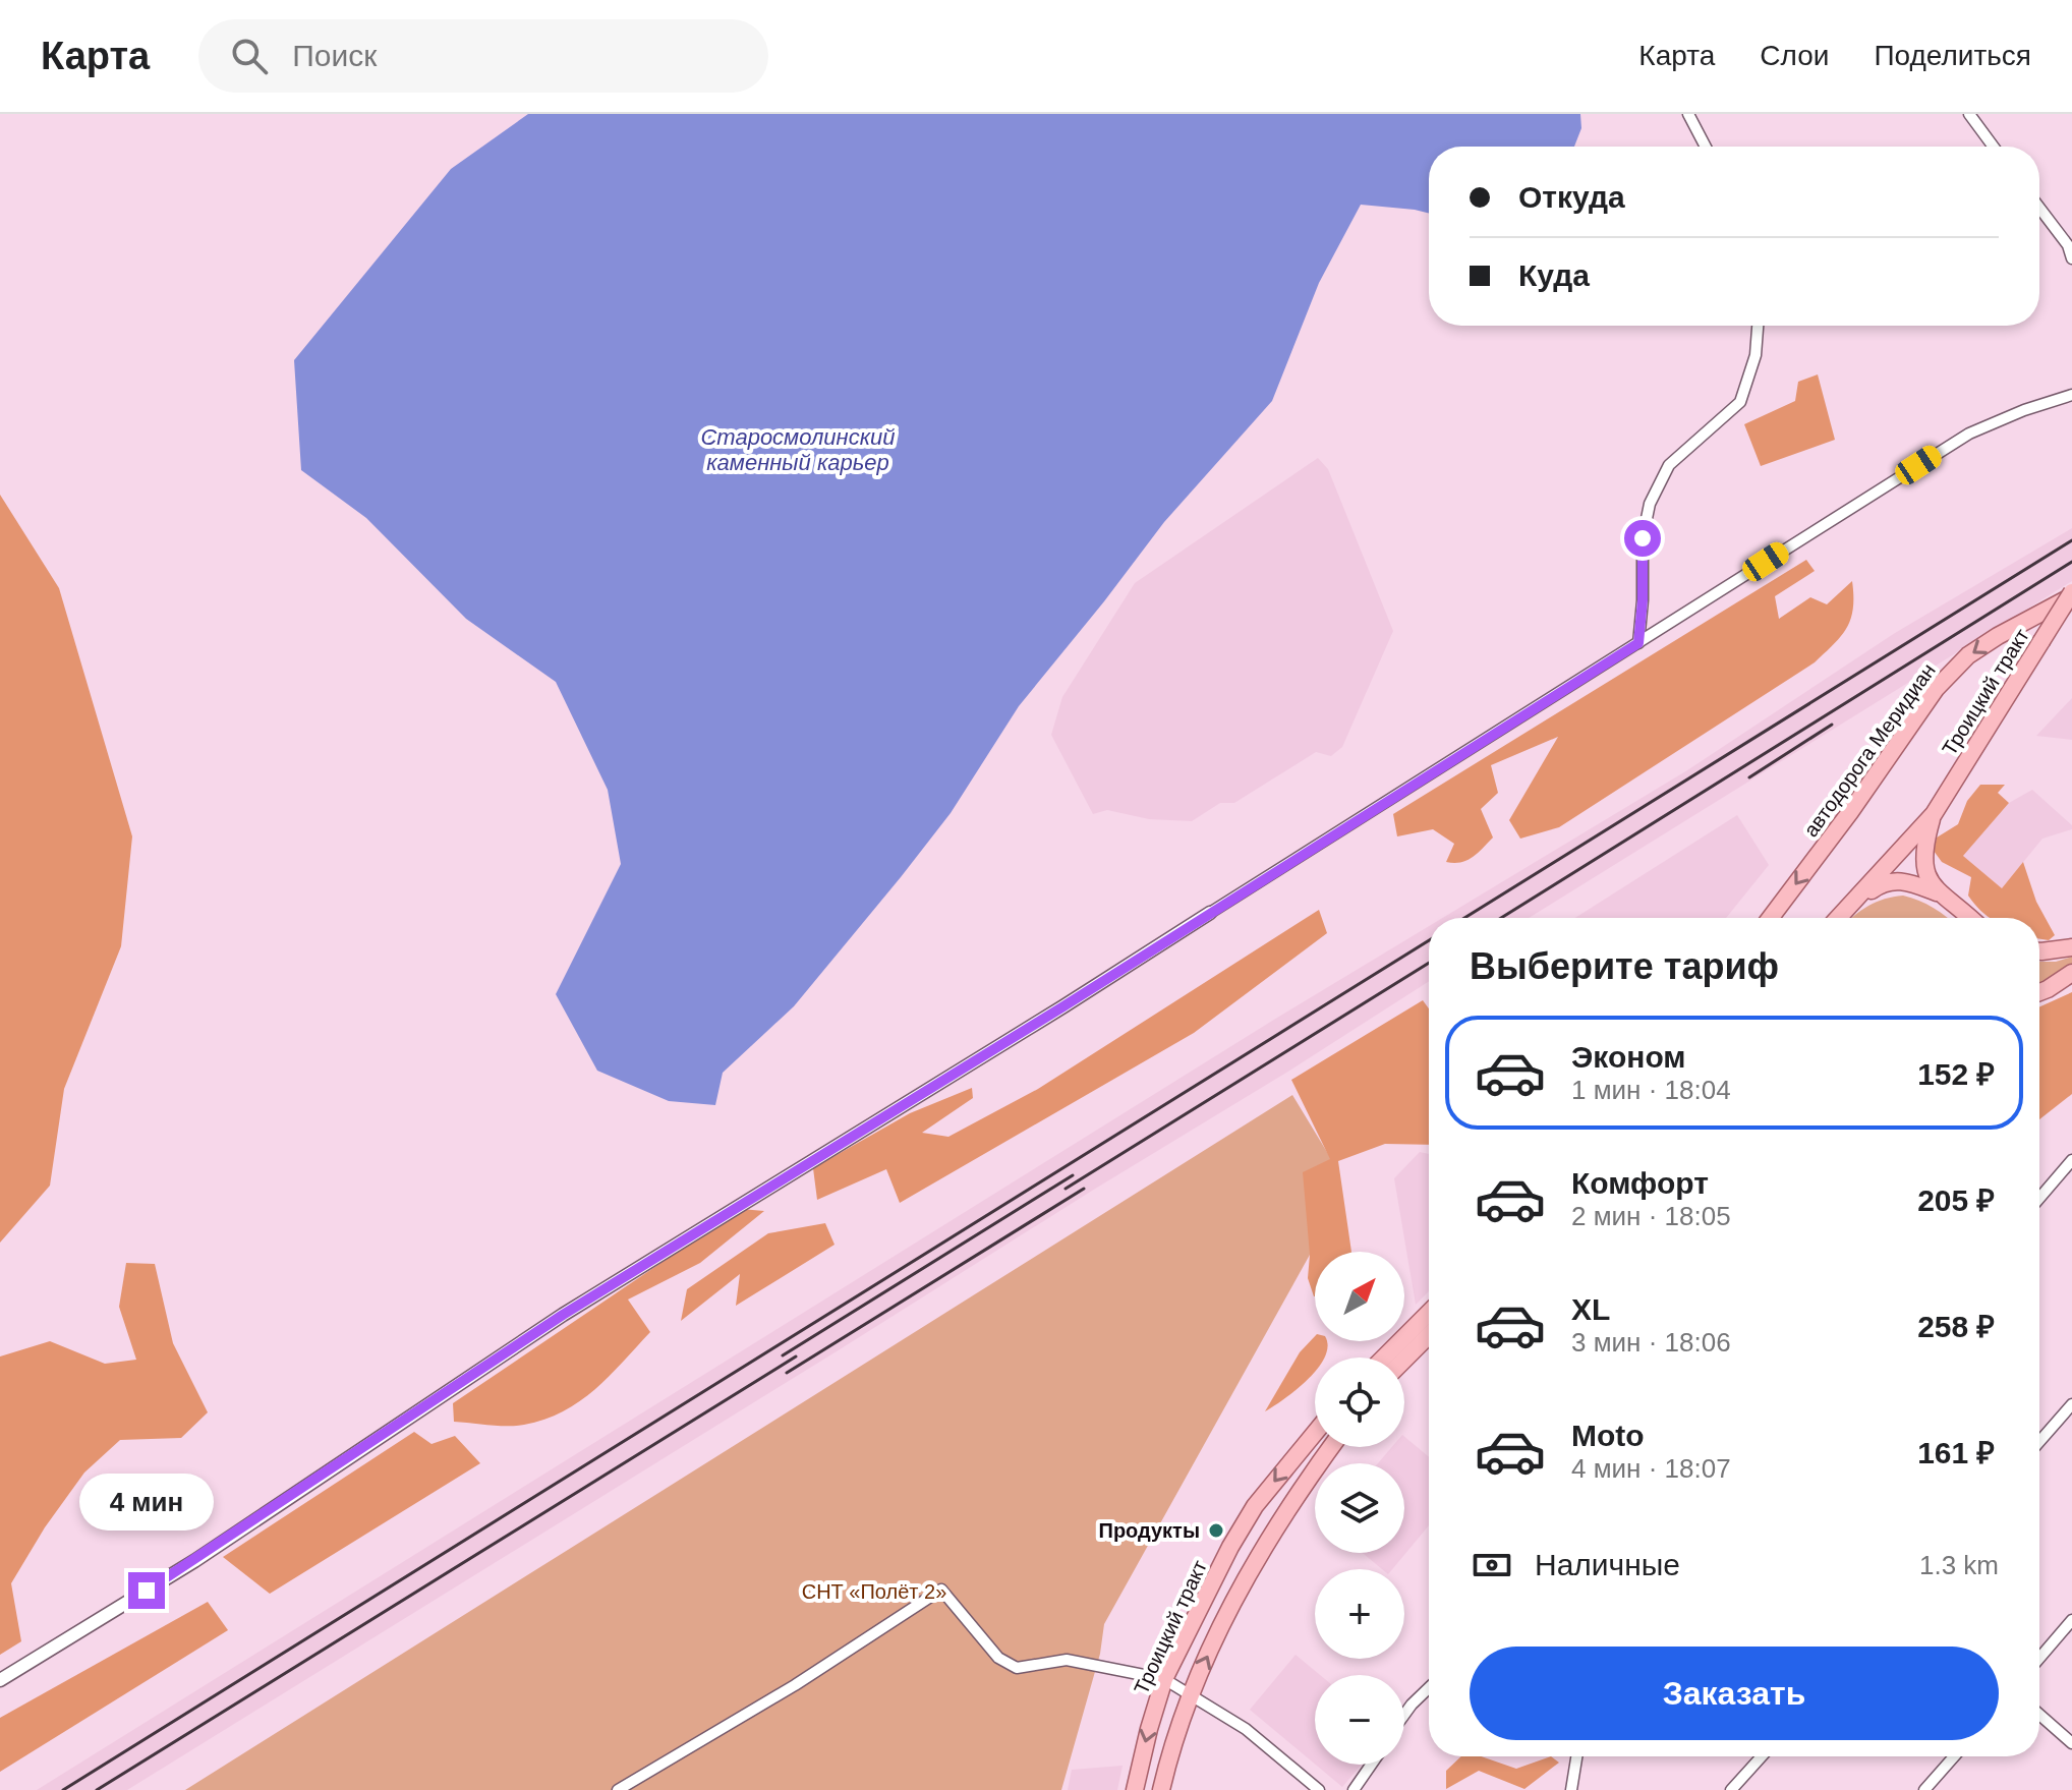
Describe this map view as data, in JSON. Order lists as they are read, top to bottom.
{
  "streets": {
    "main road": ["Троицкий тракт", "автодорога Меридиан"]
  },
  "crossings": [
    ["Троицкий тракт", "автодорога Меридиан"]
  ],
  "one_way": ["автодорога Меридиан"],
  "water": ["Старосмолинский каменный карьер"],
  "parks": ["СНТ «Полёт 2»"],
  "places": ["Продукты"],
  "north": "top right",
  "page": {
    "header": "Карта",
    "search": "Поиск",
    "nav": ["Карта", "Слои", "Поделиться"],
    "banner": ["Откуда", "Куда"],
    "heading": "Выберите тариф",
    "list": [
      {
        "name": "Эконом",
        "note": "1 мин · 18:04",
        "value": "152 ₽"
      },
      {
        "name": "Комфорт",
        "note": "2 мин · 18:05",
        "value": "205 ₽"
      },
      {
        "name": "XL",
        "note": "3 мин · 18:06",
        "value": "258 ₽"
      },
      {
        "name": "Moto",
        "note": "4 мин · 18:07",
        "value": "161 ₽"
      }
    ],
    "map_buttons": ["+", "−"],
    "bubble": "4 мин",
    "pay": ["Наличные", "1.3 km"],
    "buttons": "Заказать"
  }
}
